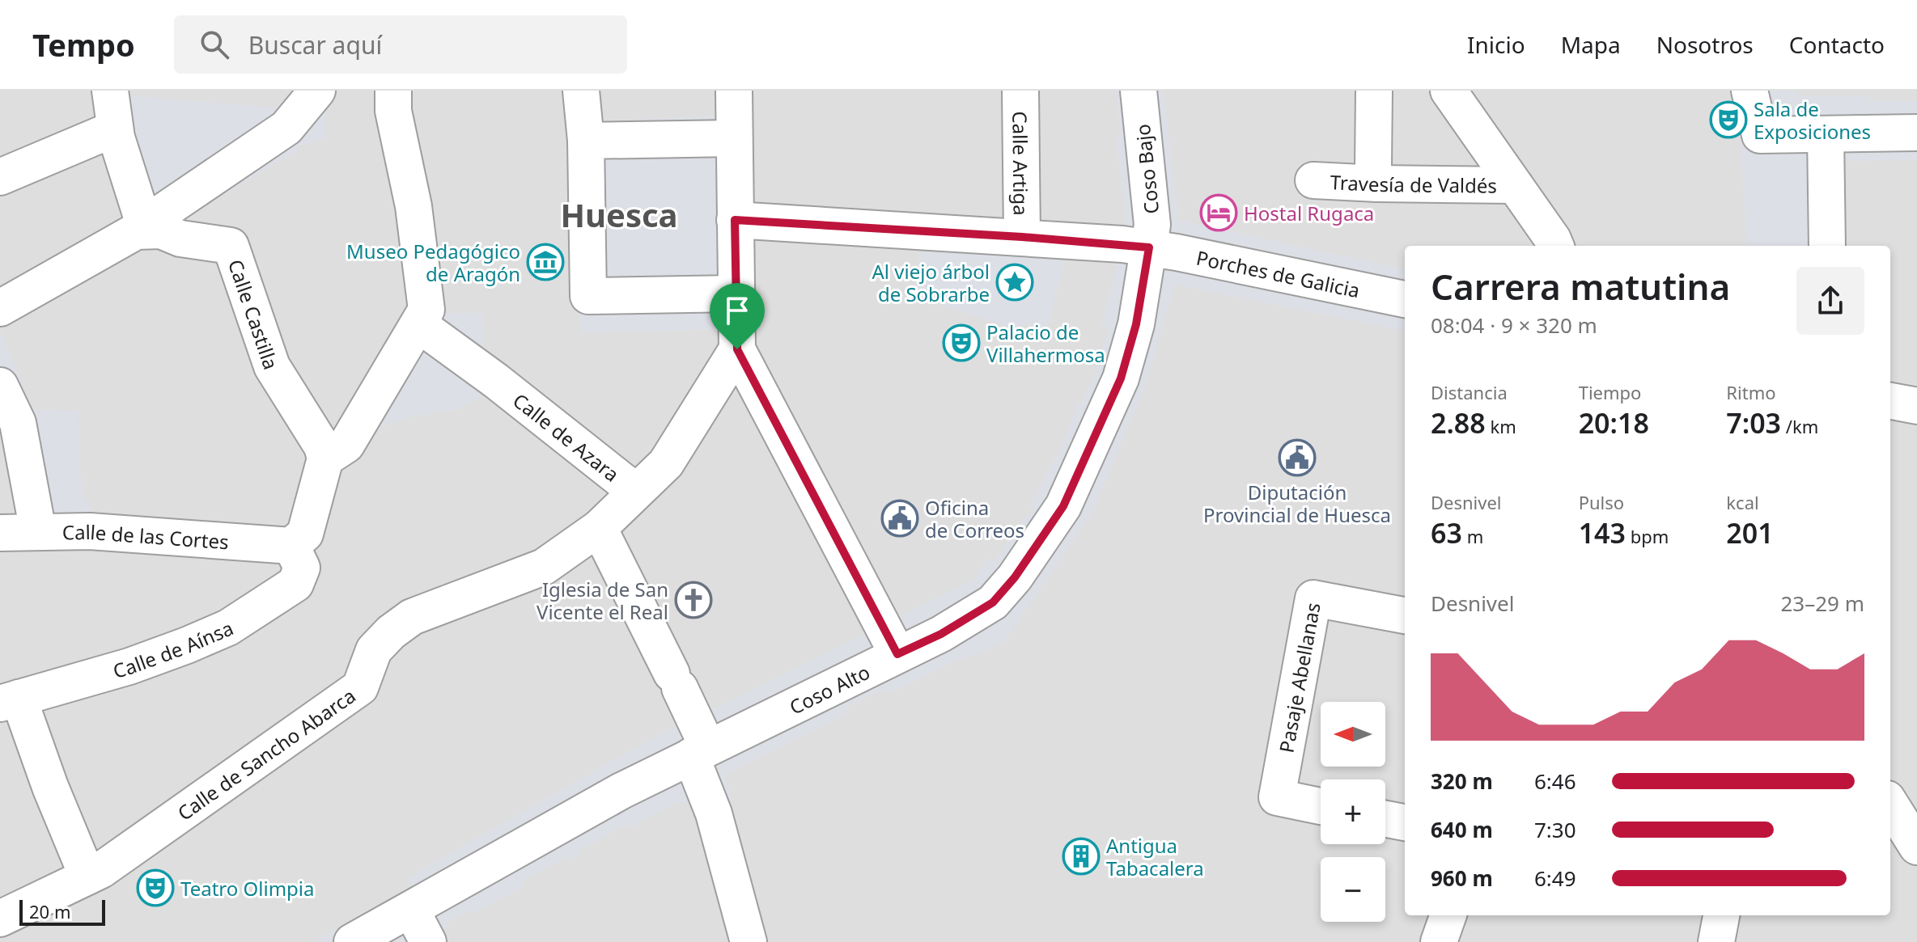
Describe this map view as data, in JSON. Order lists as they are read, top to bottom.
{
  "streets": {
    "street": [
      "Calle Artiga",
      "Coso Bajo",
      "Travesía de Valdés",
      "Porches de Galicia",
      "Calle Castilla",
      "Calle de Azara",
      "Calle de las Cortes",
      "Calle de Aínsa",
      "Pasaje Abellanas",
      "Coso Alto",
      "Calle de Sancho Abarca"
    ]
  },
  "crossings": [
    ["Calle Artiga", "Porches de Galicia"],
    ["Coso Bajo", "Porches de Galicia"],
    ["Coso Bajo", "Coso Alto"],
    ["Porches de Galicia", "Coso Alto"],
    ["Calle de Azara", "Calle de Sancho Abarca"],
    ["Calle de las Cortes", "Calle de Aínsa"]
  ],
  "districts": ["Huesca"],
  "places": {
    "theatre": ["Sala de Exposiciones", "Palacio de Villahermosa", "Teatro Olimpia"],
    "hotel": ["Hostal Rugaca"],
    "museum": ["Museo Pedagógico de Aragón"],
    "place": ["Al viejo árbol de Sobrarbe"],
    "public building": ["Diputación Provincial de Huesca", "Oficina de Correos"],
    "church": ["Iglesia de San Vicente el Real"],
    "building": ["Antigua Tabacalera"]
  },
  "scale_bar": "20 m",
  "north": "left",
  "page": {
    "header": "Tempo",
    "search": "Buscar aquí",
    "nav": [
      "Inicio",
      "Mapa",
      "Nosotros",
      "Contacto"
    ],
    "heading": ["Carrera matutina", "08:04 · 9 × 320 m"],
    "stats": [
      ["Distancia", "2.88 km"],
      ["Tiempo", "20:18"],
      ["Ritmo", "7:03 /km"],
      ["Desnivel", "63 m"],
      ["Pulso", "143 bpm"],
      ["kcal", "201"]
    ],
    "chart": ["Desnivel", "23–29 m"],
    "map_buttons": ["+", "−"],
    "list": [
      {
        "name": "320 m",
        "note": "6:46"
      },
      {
        "name": "640 m",
        "note": "7:30"
      },
      {
        "name": "960 m",
        "note": "6:49"
      }
    ],
    "scale": "20 m"
  }
}
